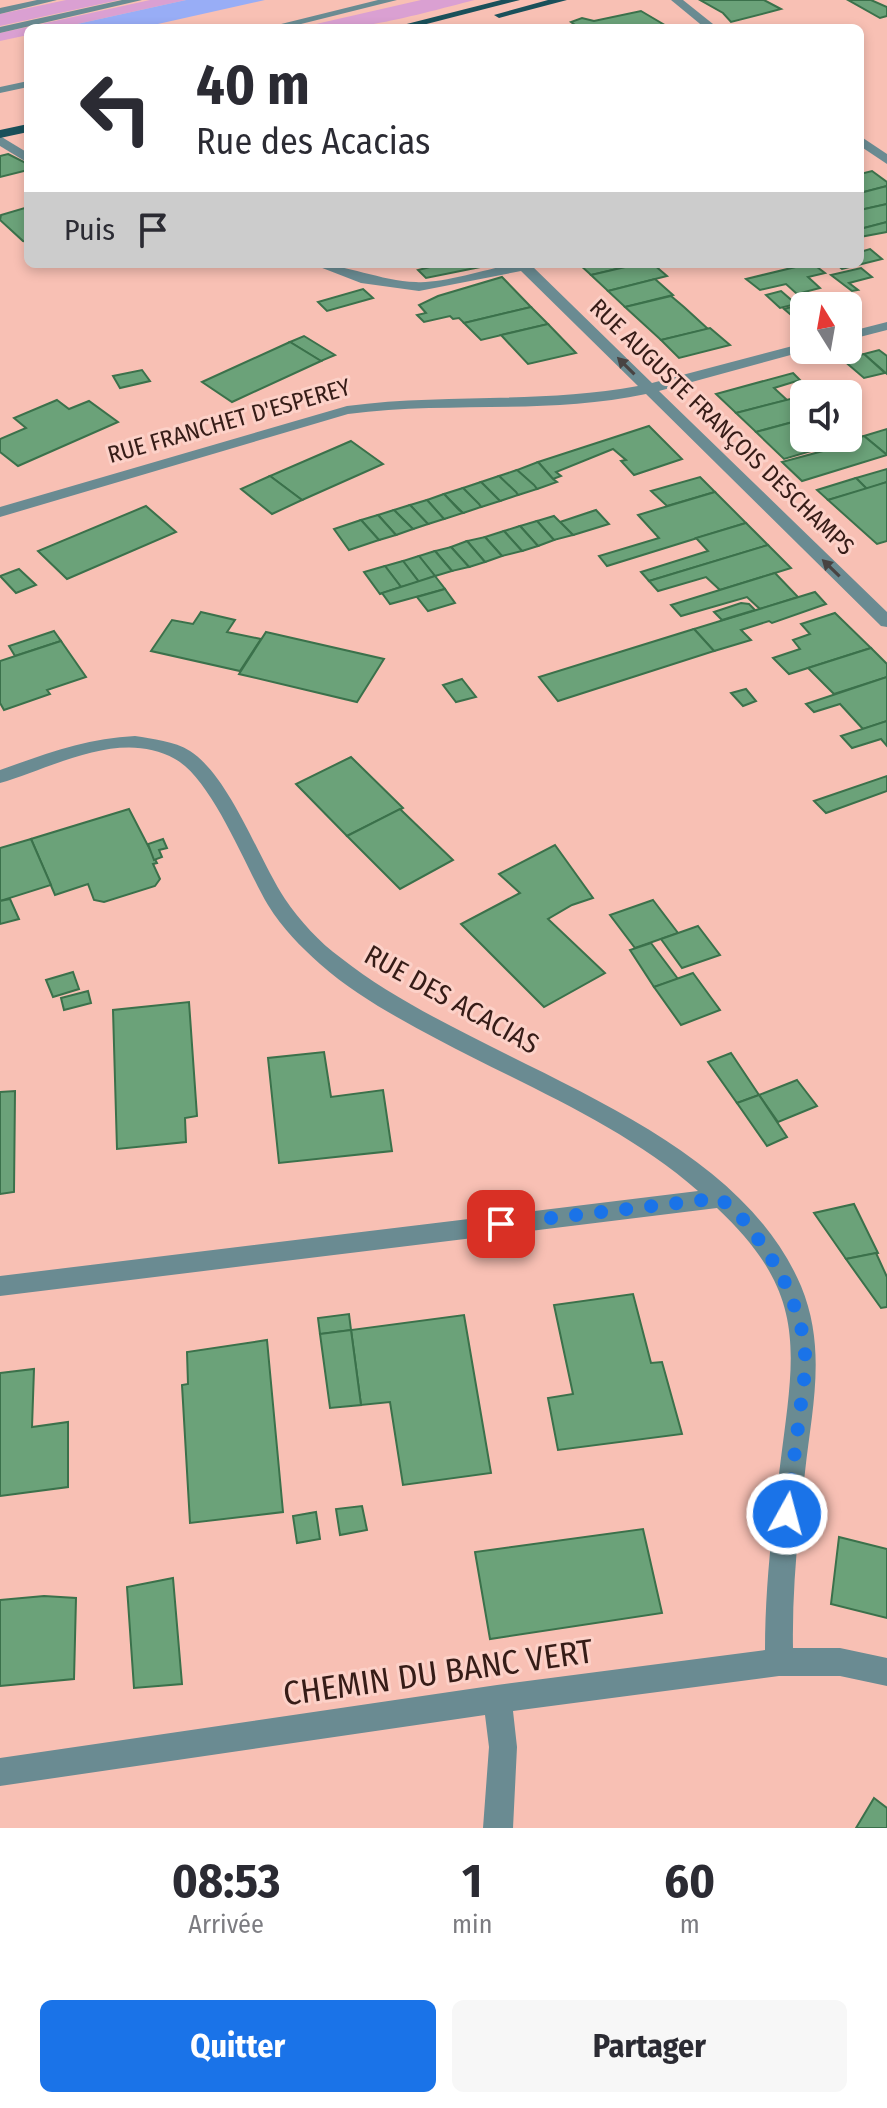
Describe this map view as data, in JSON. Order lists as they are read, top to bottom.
{
  "streets": {
    "street": [
      "RUE FRANCHET D'ESPEREY",
      "RUE AUGUSTE FRANÇOIS DESCHAMPS",
      "RUE DES ACACIAS",
      "CHEMIN DU BANC VERT"
    ]
  },
  "crossings": [
    ["RUE FRANCHET D'ESPEREY", "RUE AUGUSTE FRANÇOIS DESCHAMPS"],
    ["RUE DES ACACIAS", "CHEMIN DU BANC VERT"]
  ],
  "one_way": ["RUE AUGUSTE FRANÇOIS DESCHAMPS"],
  "north": "top",
  "page": {
    "turn": ["40 m", "Rue des Acacias"],
    "then": "Puis",
    "eta": [
      "08:53",
      "Arrivée",
      "1",
      "min",
      "60",
      "m"
    ],
    "buttons": ["Quitter", "Partager"]
  }
}
